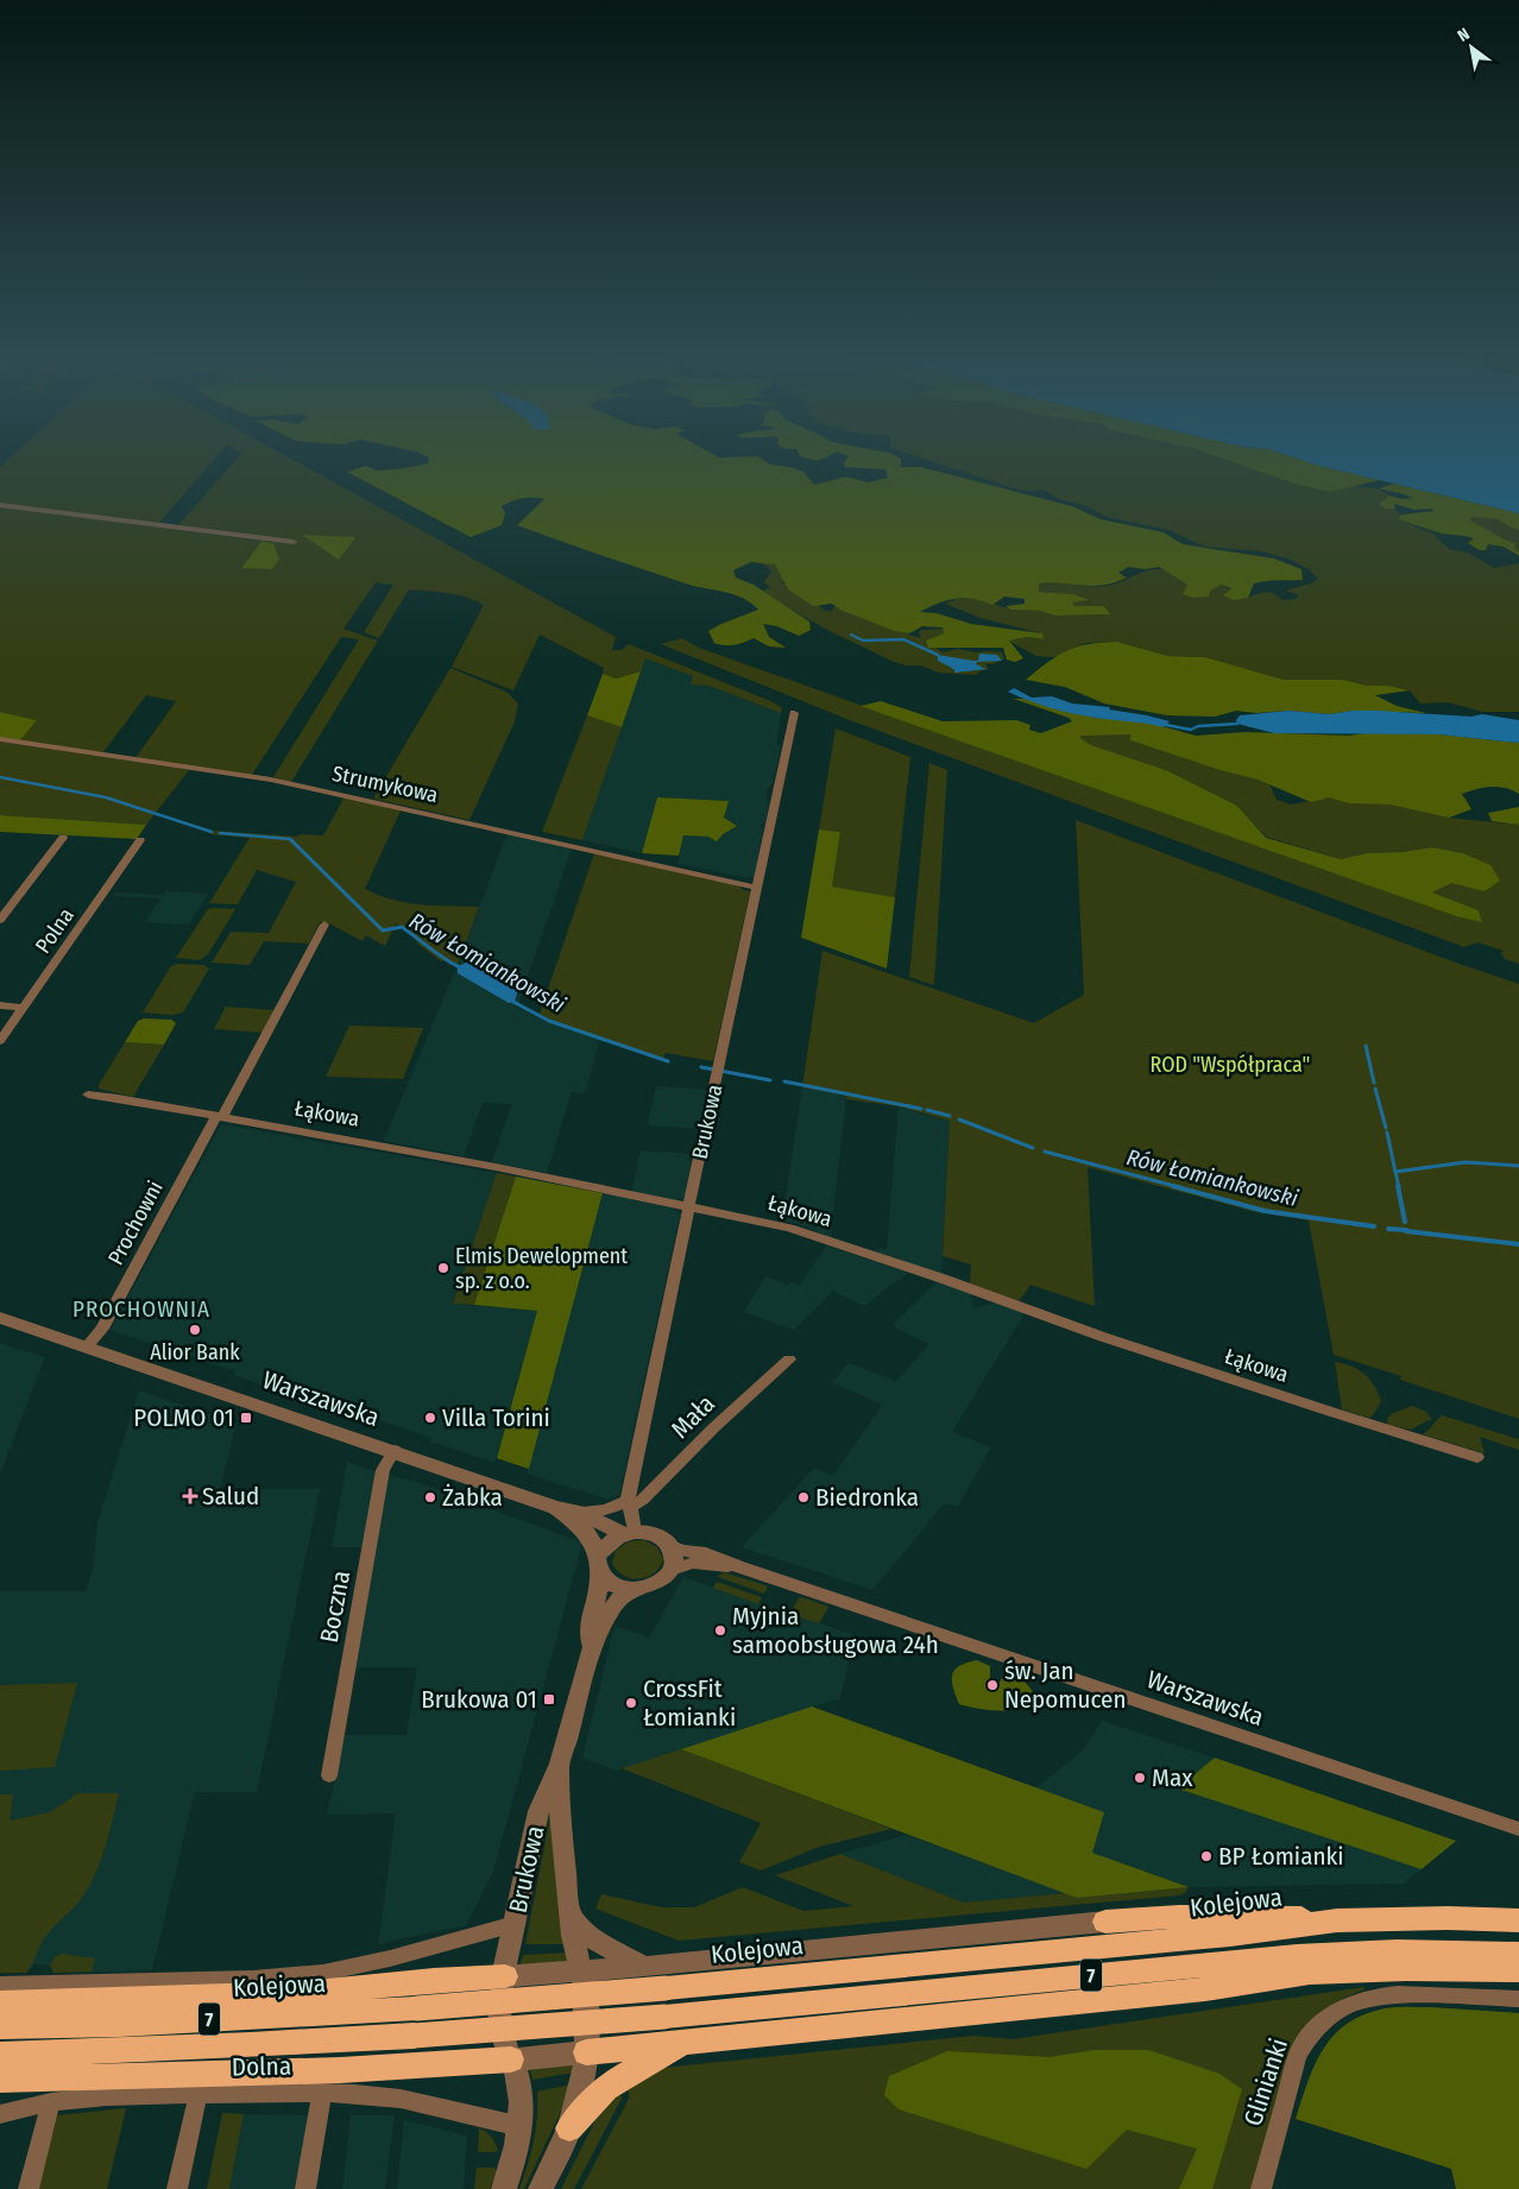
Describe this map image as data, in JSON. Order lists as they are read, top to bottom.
{
  "streets": {
    "highway": ["Kolejowa", "7"],
    "street": [
      "Strumykowa",
      "Polna",
      "Łąkowa",
      "Brukowa",
      "Prochowni",
      "Warszawska",
      "Mała",
      "Boczna",
      "Dolna",
      "Glinianki"
    ]
  },
  "crossings": [
    ["Strumykowa", "Brukowa"],
    ["Łąkowa", "Brukowa"],
    ["Łąkowa", "Prochowni"],
    ["Brukowa", "Warszawska"],
    ["Brukowa", "Mała"],
    ["Brukowa", "Kolejowa"],
    ["Prochowni", "Warszawska"],
    ["Warszawska", "Mała"],
    ["Warszawska", "Boczna"]
  ],
  "districts": ["PROCHOWNIA"],
  "water": ["Rów Łomiankowski"],
  "parks": ["ROD \"Współpraca\""],
  "places": {
    "other": [
      "Elmis Dewelopment sp. z o.o.",
      "Alior Bank",
      "Villa Torini",
      "Żabka",
      "Biedronka",
      "Myjnia samoobsługowa 24h",
      "św. Jan Nepomucen",
      "CrossFit Łomianki",
      "Max",
      "BP Łomianki"
    ],
    "transit": ["POLMO 01", "Brukowa 01"],
    "health": ["Salud"]
  },
  "north": "top left"
}
